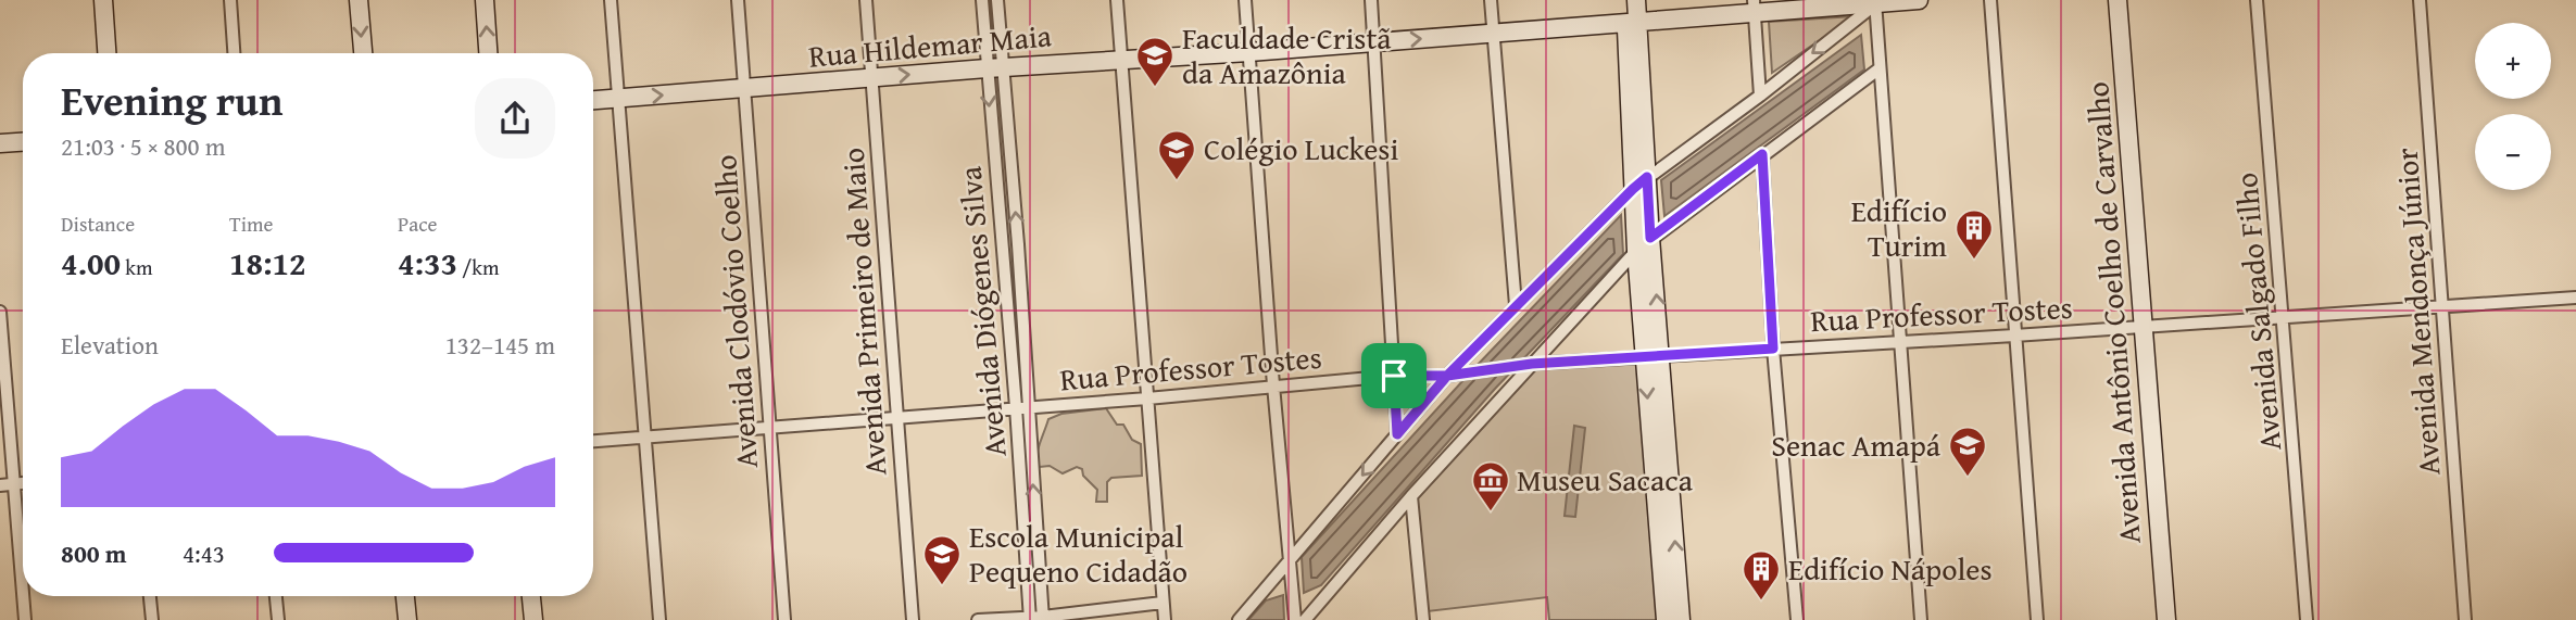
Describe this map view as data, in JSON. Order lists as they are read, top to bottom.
{
  "streets": {
    "main road": ["Rua Hildemar Maia", "Avenida Antônio Coelho de Carvalho"],
    "street": [
      "Avenida Clodóvio Coelho",
      "Avenida Primeiro de Maio",
      "Avenida Diógenes Silva",
      "Avenida Salgado Filho",
      "Avenida Mendonça Júnior",
      "Rua Professor Tostes"
    ]
  },
  "crossings": [
    ["Rua Hildemar Maia", "Avenida Clodóvio Coelho"],
    ["Rua Hildemar Maia", "Avenida Primeiro de Maio"],
    ["Rua Hildemar Maia", "Avenida Diógenes Silva"],
    ["Avenida Clodóvio Coelho", "Rua Professor Tostes"],
    ["Avenida Primeiro de Maio", "Rua Professor Tostes"],
    ["Avenida Diógenes Silva", "Rua Professor Tostes"],
    ["Avenida Salgado Filho", "Rua Professor Tostes"],
    ["Avenida Mendonça Júnior", "Rua Professor Tostes"],
    ["Avenida Antônio Coelho de Carvalho", "Rua Professor Tostes"]
  ],
  "places": {
    "school or university": [
      "Faculdade Cristã da Amazônia",
      "Colégio Luckesi",
      "Senac Amapá",
      "Escola Municipal Pequeno Cidadão"
    ],
    "building": ["Edifício Turim", "Edifício Nápoles"],
    "museum": ["Museu Sacaca"]
  },
  "page": {
    "map_buttons": ["+", "−"],
    "heading": ["Evening run", "21:03 · 5 × 800 m"],
    "stats": [
      ["Distance", "4.00 km"],
      ["Time", "18:12"],
      ["Pace", "4:33 /km"]
    ],
    "chart": ["Elevation", "132–145 m"],
    "list": [
      {
        "name": "800 m",
        "note": "4:43"
      }
    ]
  }
}
